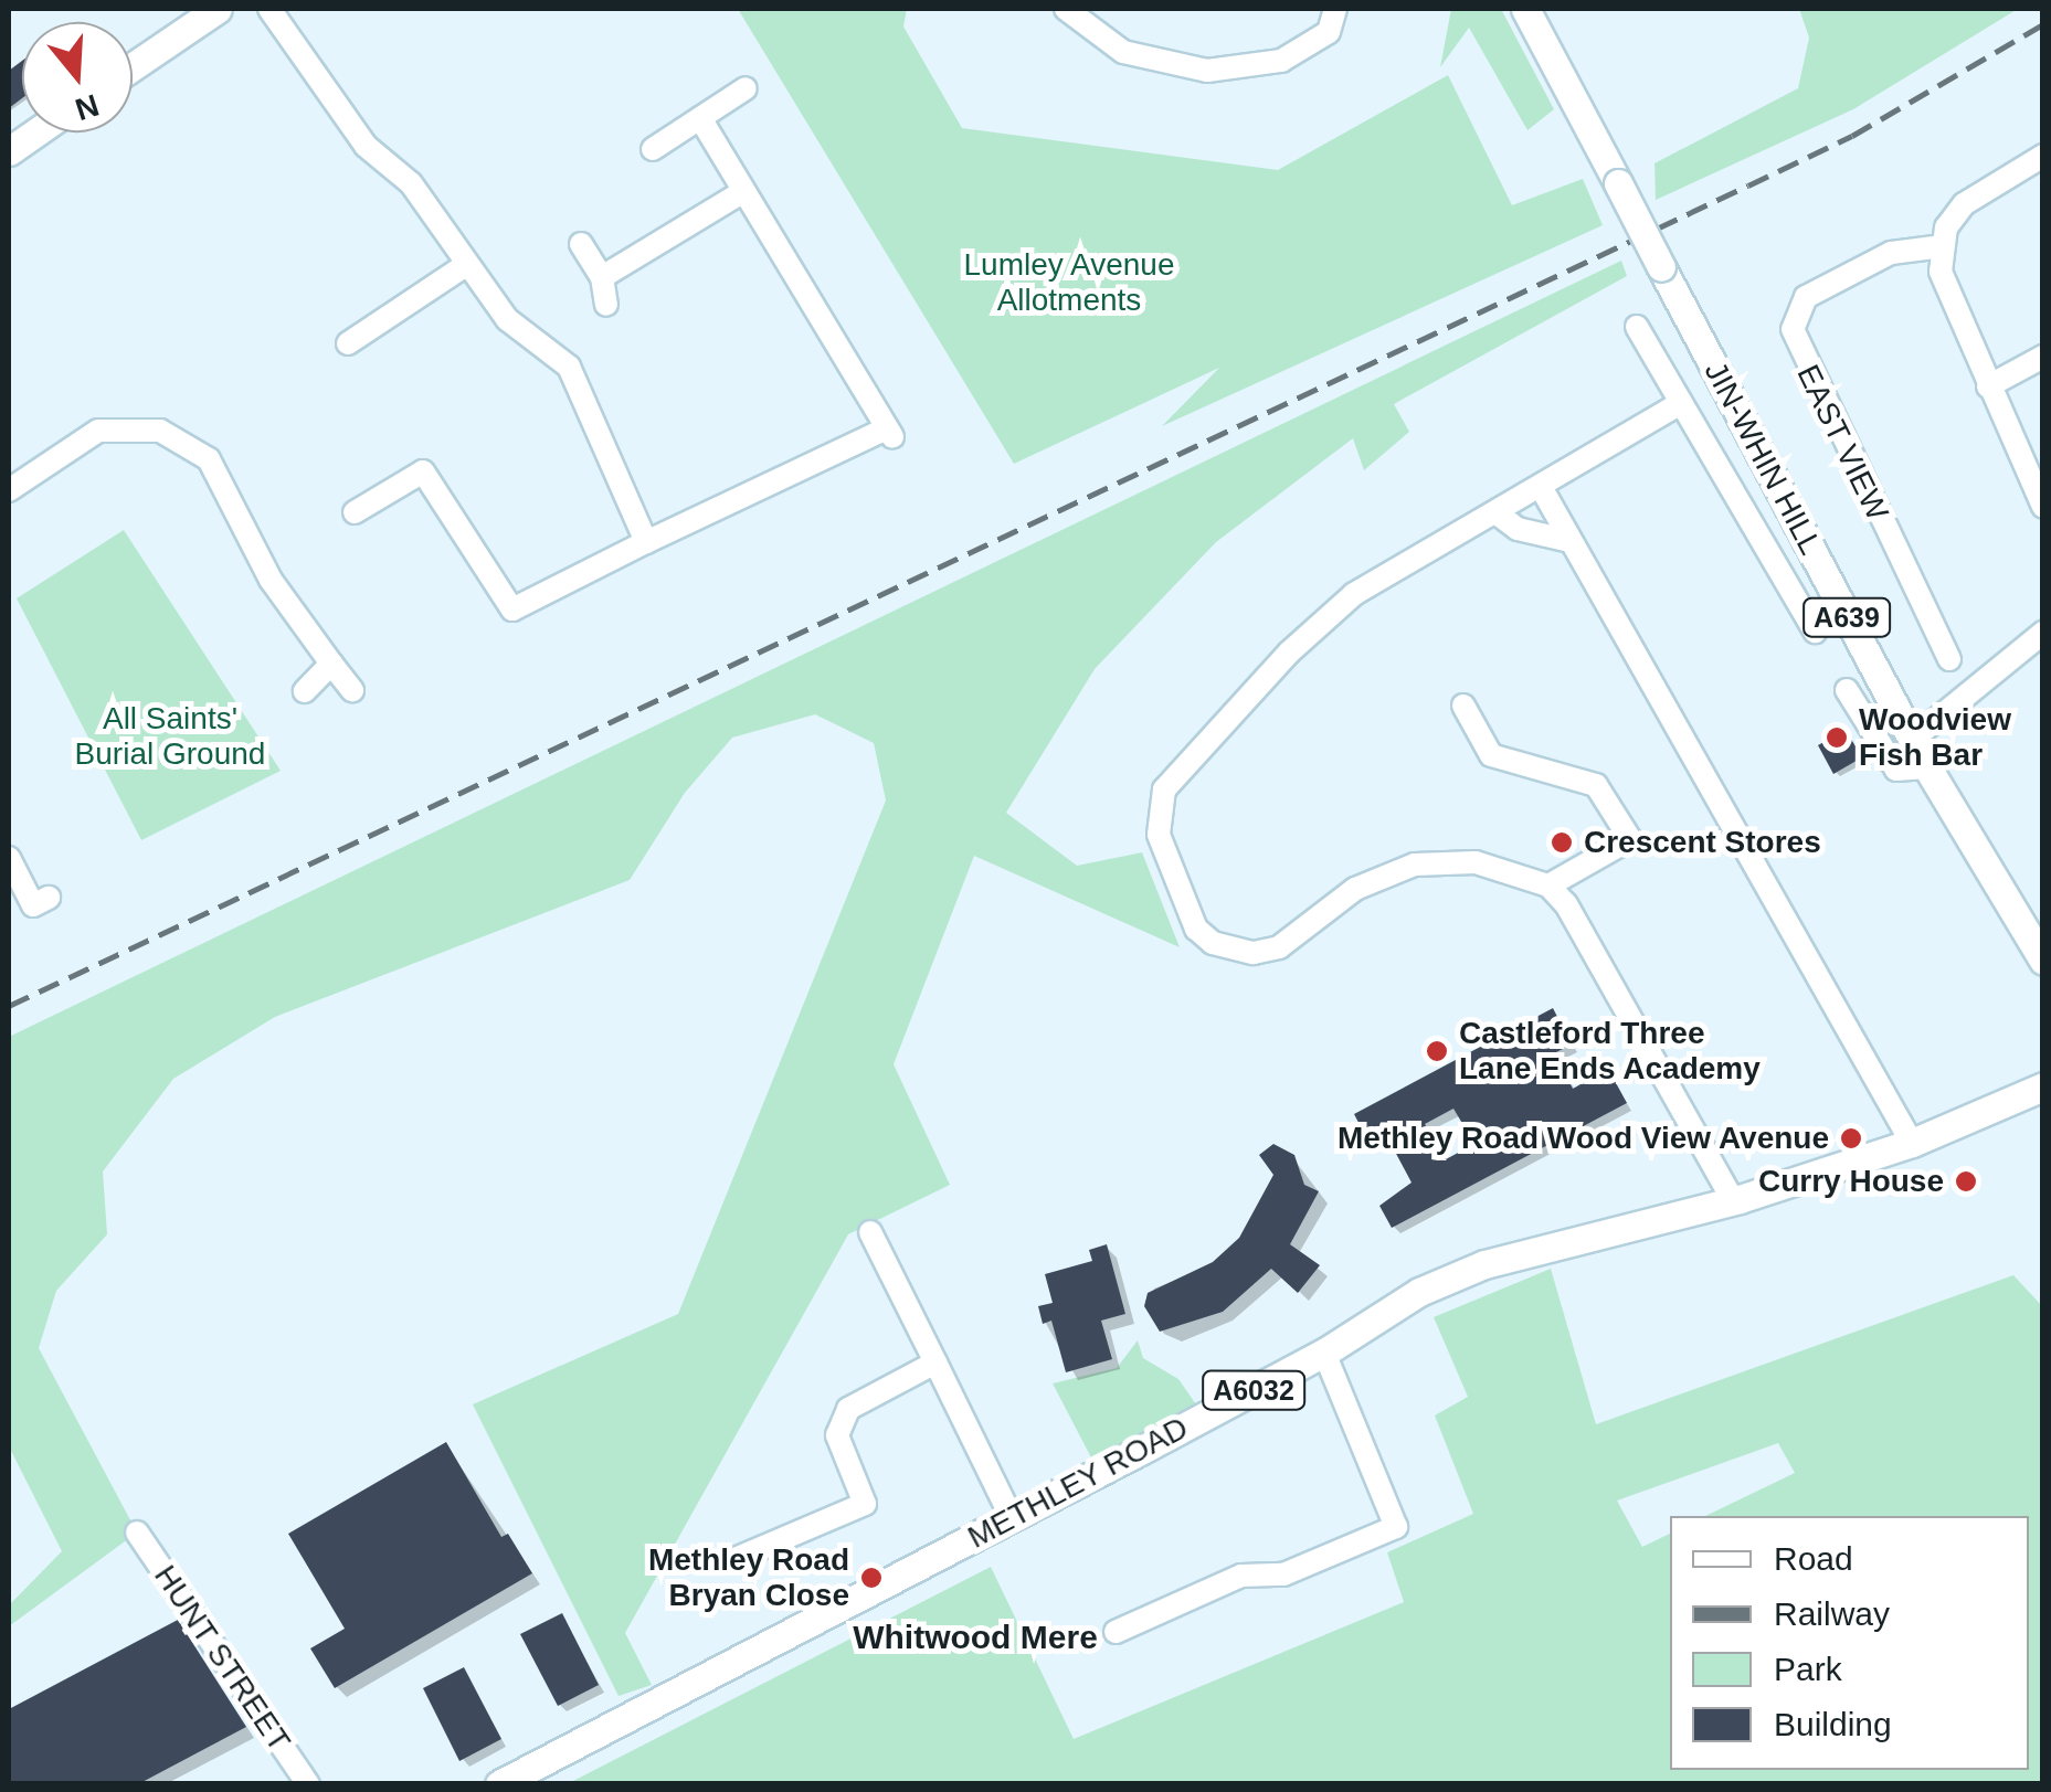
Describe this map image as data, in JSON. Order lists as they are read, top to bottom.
{
  "streets": {
    "main road": [
      "JIN-WHIN HILL",
      "A639",
      "A6032",
      "METHLEY ROAD"
    ],
    "street": ["EAST VIEW", "HUNT STREET"]
  },
  "districts": ["Whitwood Mere"],
  "parks": ["Lumley Avenue Allotments", "All Saints' Burial Ground"],
  "places": [
    "Woodview Fish Bar",
    "Crescent Stores",
    "Castleford Three Lane Ends Academy",
    "Methley Road Wood View Avenue",
    "Curry House",
    "Methley Road Bryan Close"
  ],
  "legend": [
    "Road",
    "Railway",
    "Park",
    "Building"
  ],
  "north": "bottom"
}
